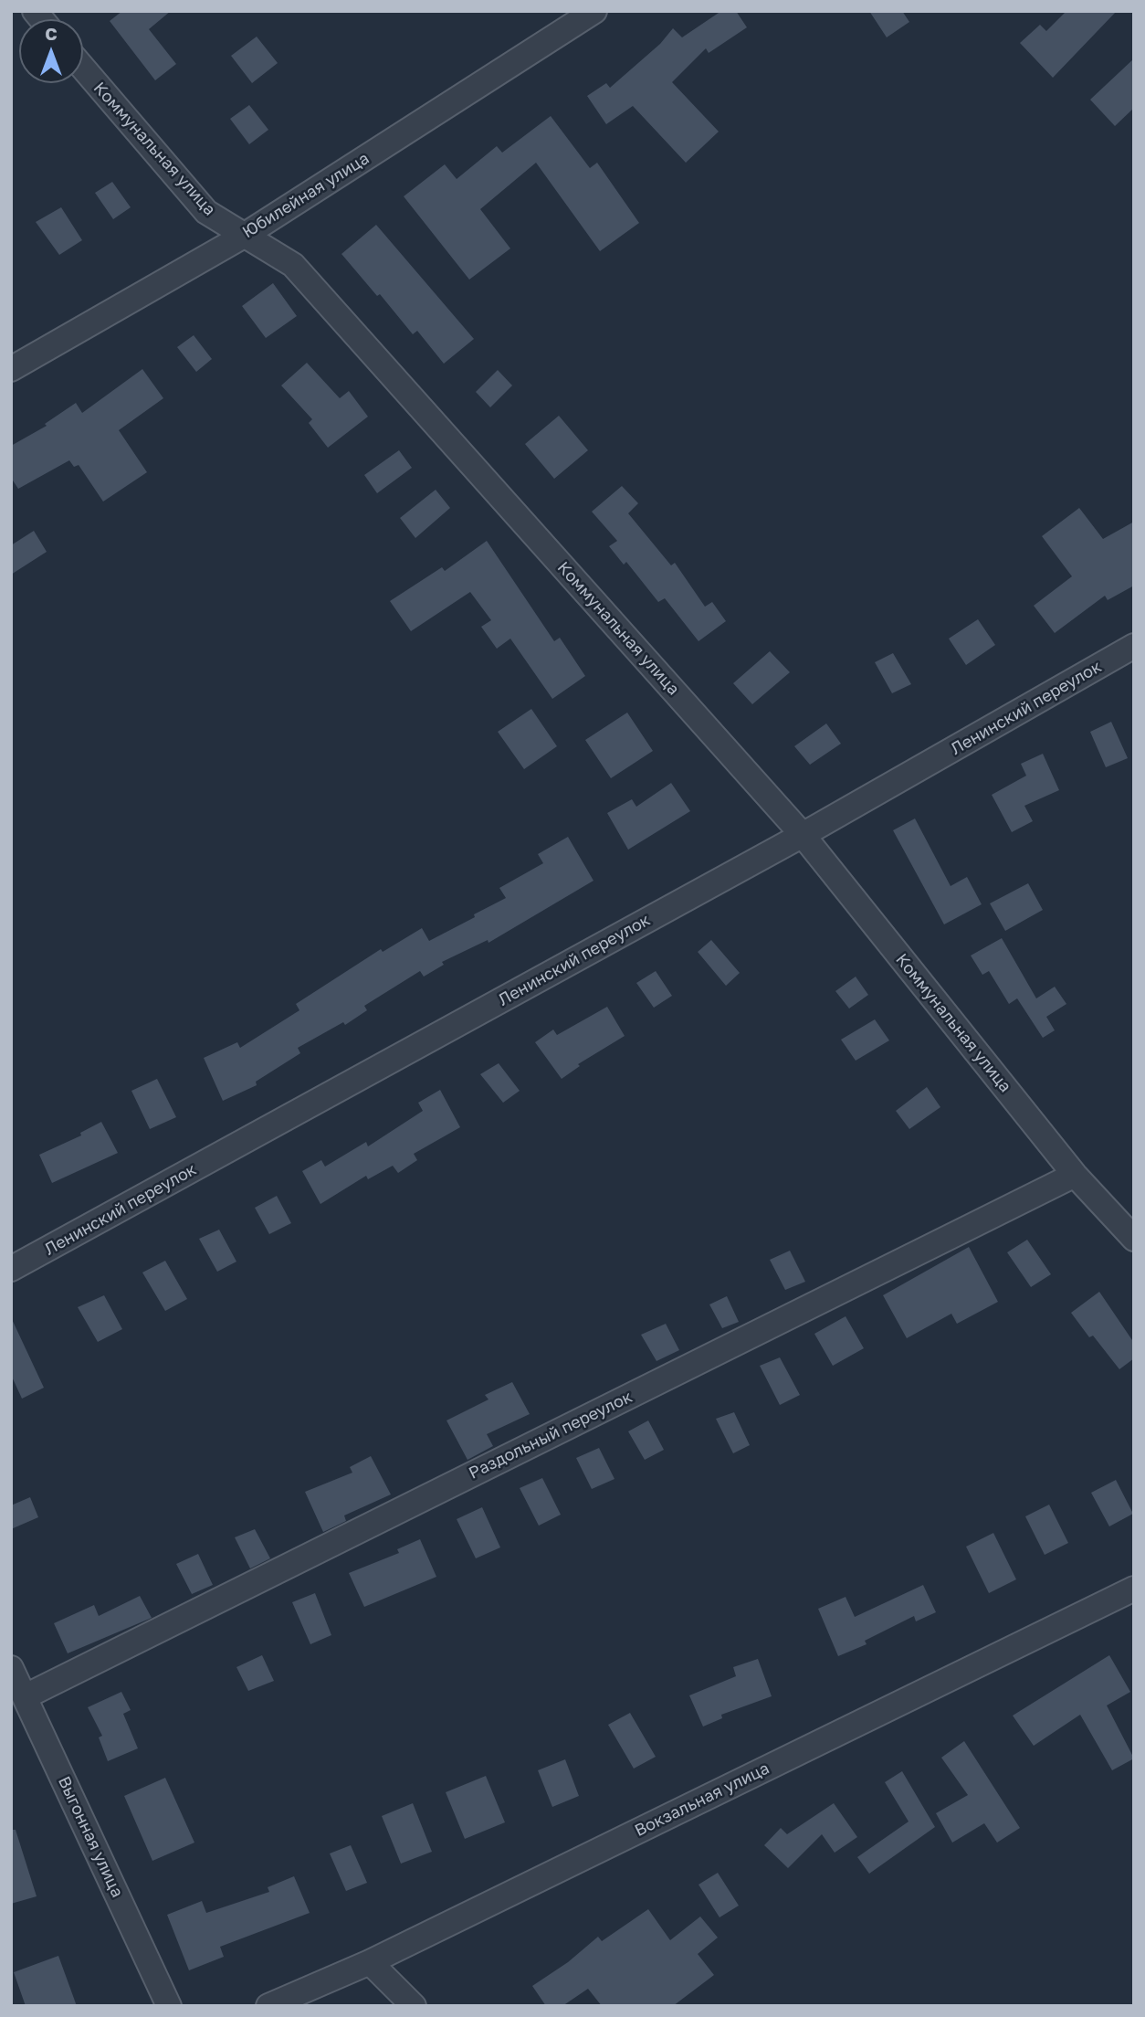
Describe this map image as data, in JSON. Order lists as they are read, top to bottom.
{
  "streets": {
    "street": [
      "Коммунальная улица",
      "Юбилейная улица",
      "Ленинский переулок",
      "Раздольный переулок",
      "Вокзальная улица",
      "Выгонная улица"
    ]
  },
  "crossings": [
    ["Коммунальная улица", "Юбилейная улица"],
    ["Коммунальная улица", "Ленинский переулок"],
    ["Коммунальная улица", "Раздольный переулок"],
    ["Раздольный переулок", "Выгонная улица"]
  ],
  "north": "top"
}
